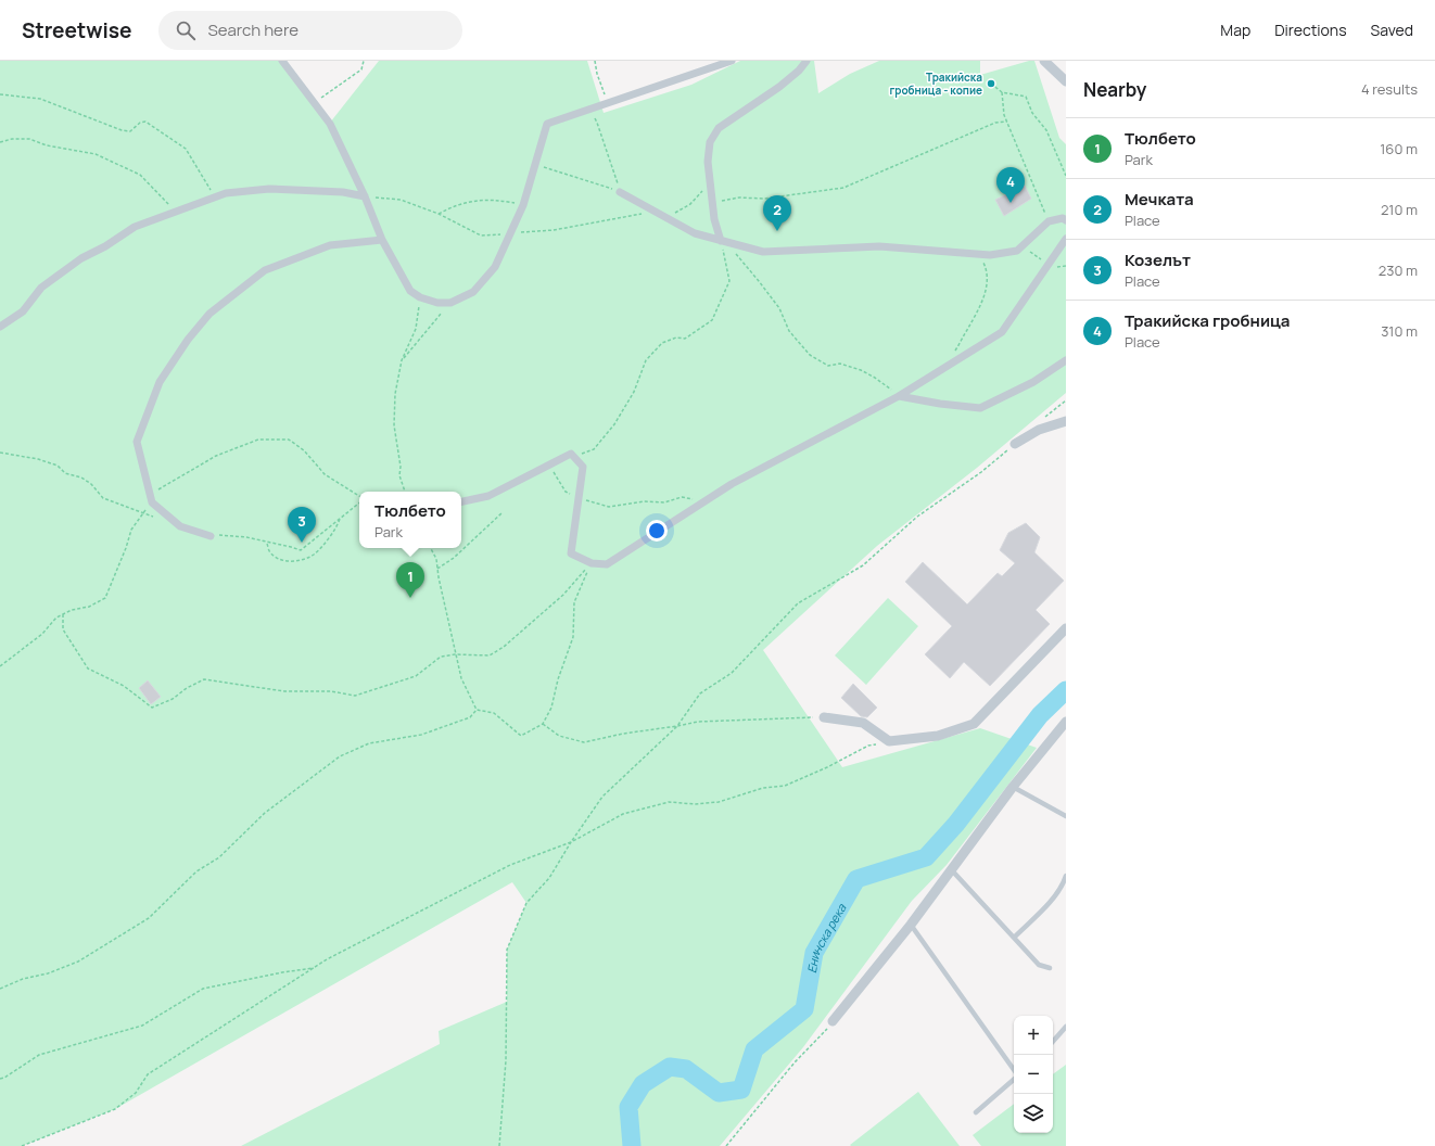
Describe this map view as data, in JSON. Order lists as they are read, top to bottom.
{
  "water": ["Енинска река"],
  "places": ["Тракийска гробница - копие"],
  "page": {
    "header": "Streetwise",
    "search": "Search here",
    "nav": ["Map", "Directions", "Saved"],
    "heading": ["Nearby", "4 results"],
    "list": [
      {
        "mark": "1",
        "name": "Тюлбето",
        "note": "Park",
        "value": "160 m"
      },
      {
        "mark": "2",
        "name": "Мечката",
        "note": "Place",
        "value": "210 m"
      },
      {
        "mark": "3",
        "name": "Козелът",
        "note": "Place",
        "value": "230 m"
      },
      {
        "mark": "4",
        "name": "Тракийска гробница",
        "note": "Place",
        "value": "310 m"
      }
    ],
    "pins": [
      "4",
      "2",
      "3",
      "1"
    ],
    "popup": ["Тюлбето", "Park"],
    "map_buttons": ["+", "−"]
  }
}
